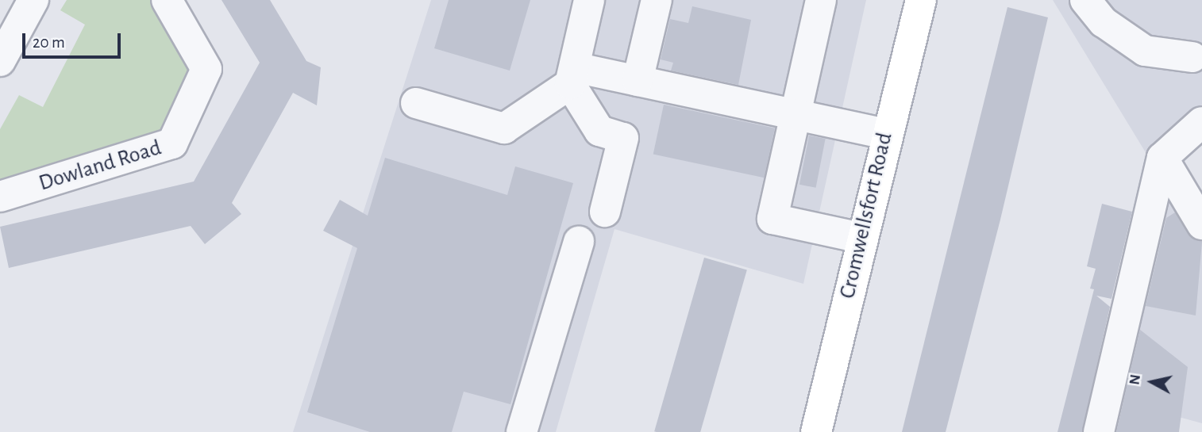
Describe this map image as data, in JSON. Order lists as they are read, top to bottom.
{
  "streets": {
    "main road": ["Cromwellsfort Road"],
    "street": ["Dowland Road"]
  },
  "scale_bar": "20 m",
  "north": "left"
}
